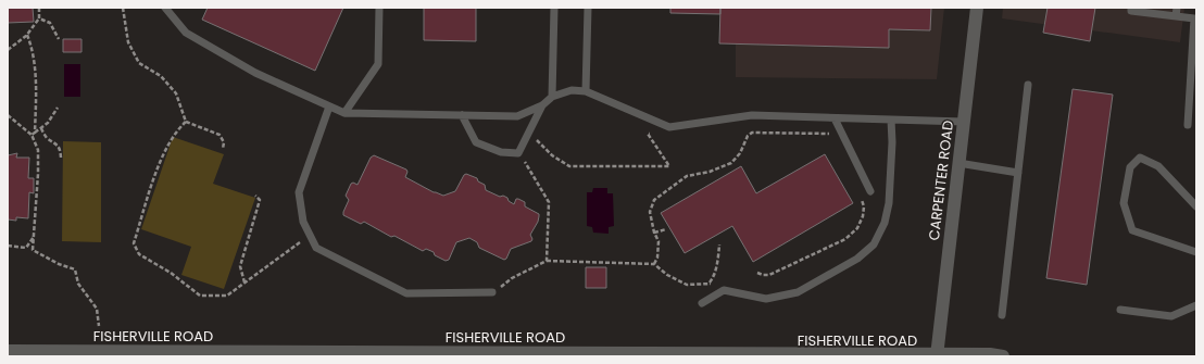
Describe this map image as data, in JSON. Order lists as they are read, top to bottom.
{
  "streets": {
    "street": ["CARPENTER ROAD", "FISHERVILLE ROAD"]
  },
  "crossings": [
    ["CARPENTER ROAD", "FISHERVILLE ROAD"]
  ]
}
